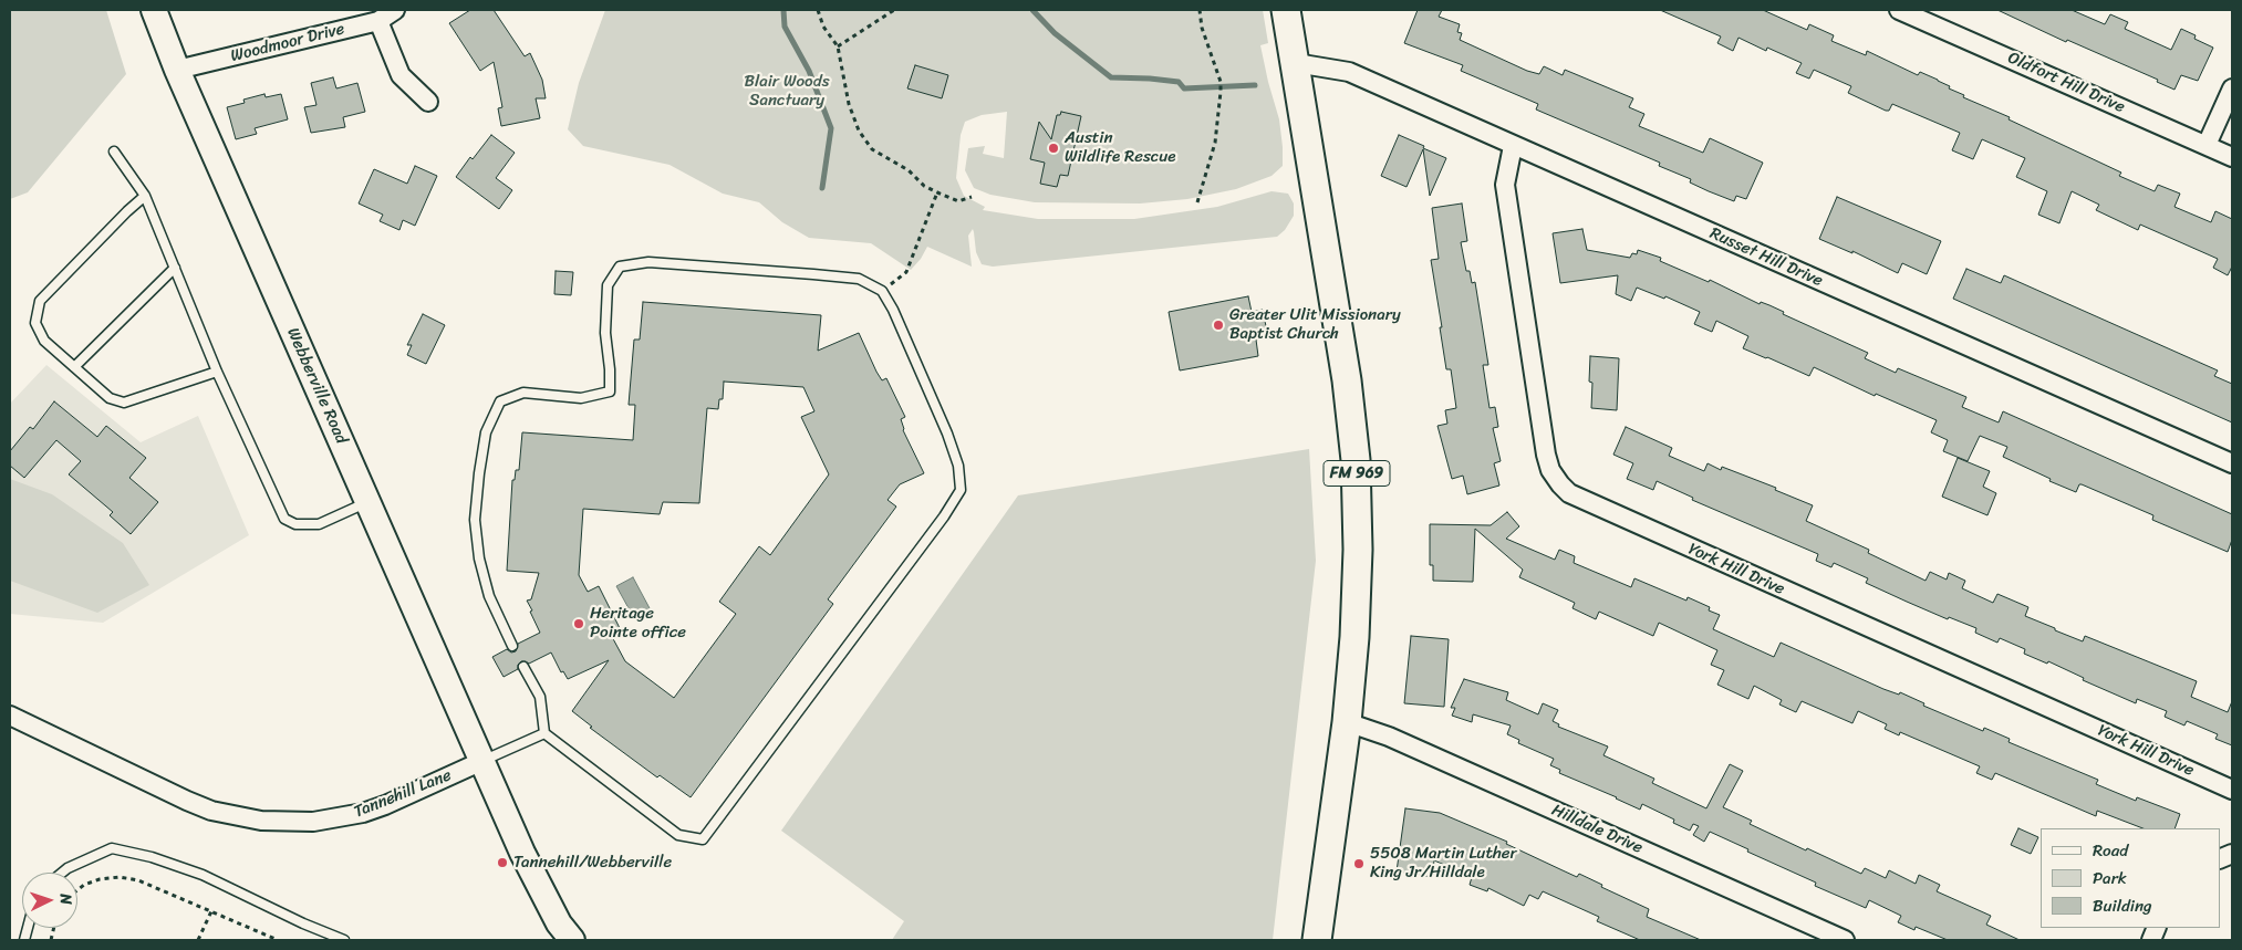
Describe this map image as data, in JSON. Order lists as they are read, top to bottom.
{
  "streets": {
    "main road": ["FM 969"],
    "street": [
      "Woodmoor Drive",
      "Oldfort Hill Drive",
      "Russet Hill Drive",
      "Webberville Road",
      "York Hill Drive",
      "Tannehill Lane",
      "Hilldale Drive"
    ]
  },
  "crossings": [
    ["Woodmoor Drive", "Webberville Road"],
    ["Russet Hill Drive", "FM 969"],
    ["Russet Hill Drive", "York Hill Drive"],
    ["Webberville Road", "Tannehill Lane"],
    ["FM 969", "Hilldale Drive"]
  ],
  "parks": ["Blair Woods Sanctuary"],
  "places": [
    "Austin Wildlife Rescue",
    "Greater Ulit Missionary Baptist Church",
    "Heritage Pointe office",
    "Tannehill/Webberville",
    "5508 Martin Luther King Jr/Hilldale"
  ],
  "legend": ["Road", "Park", "Building"],
  "north": "right"
}
